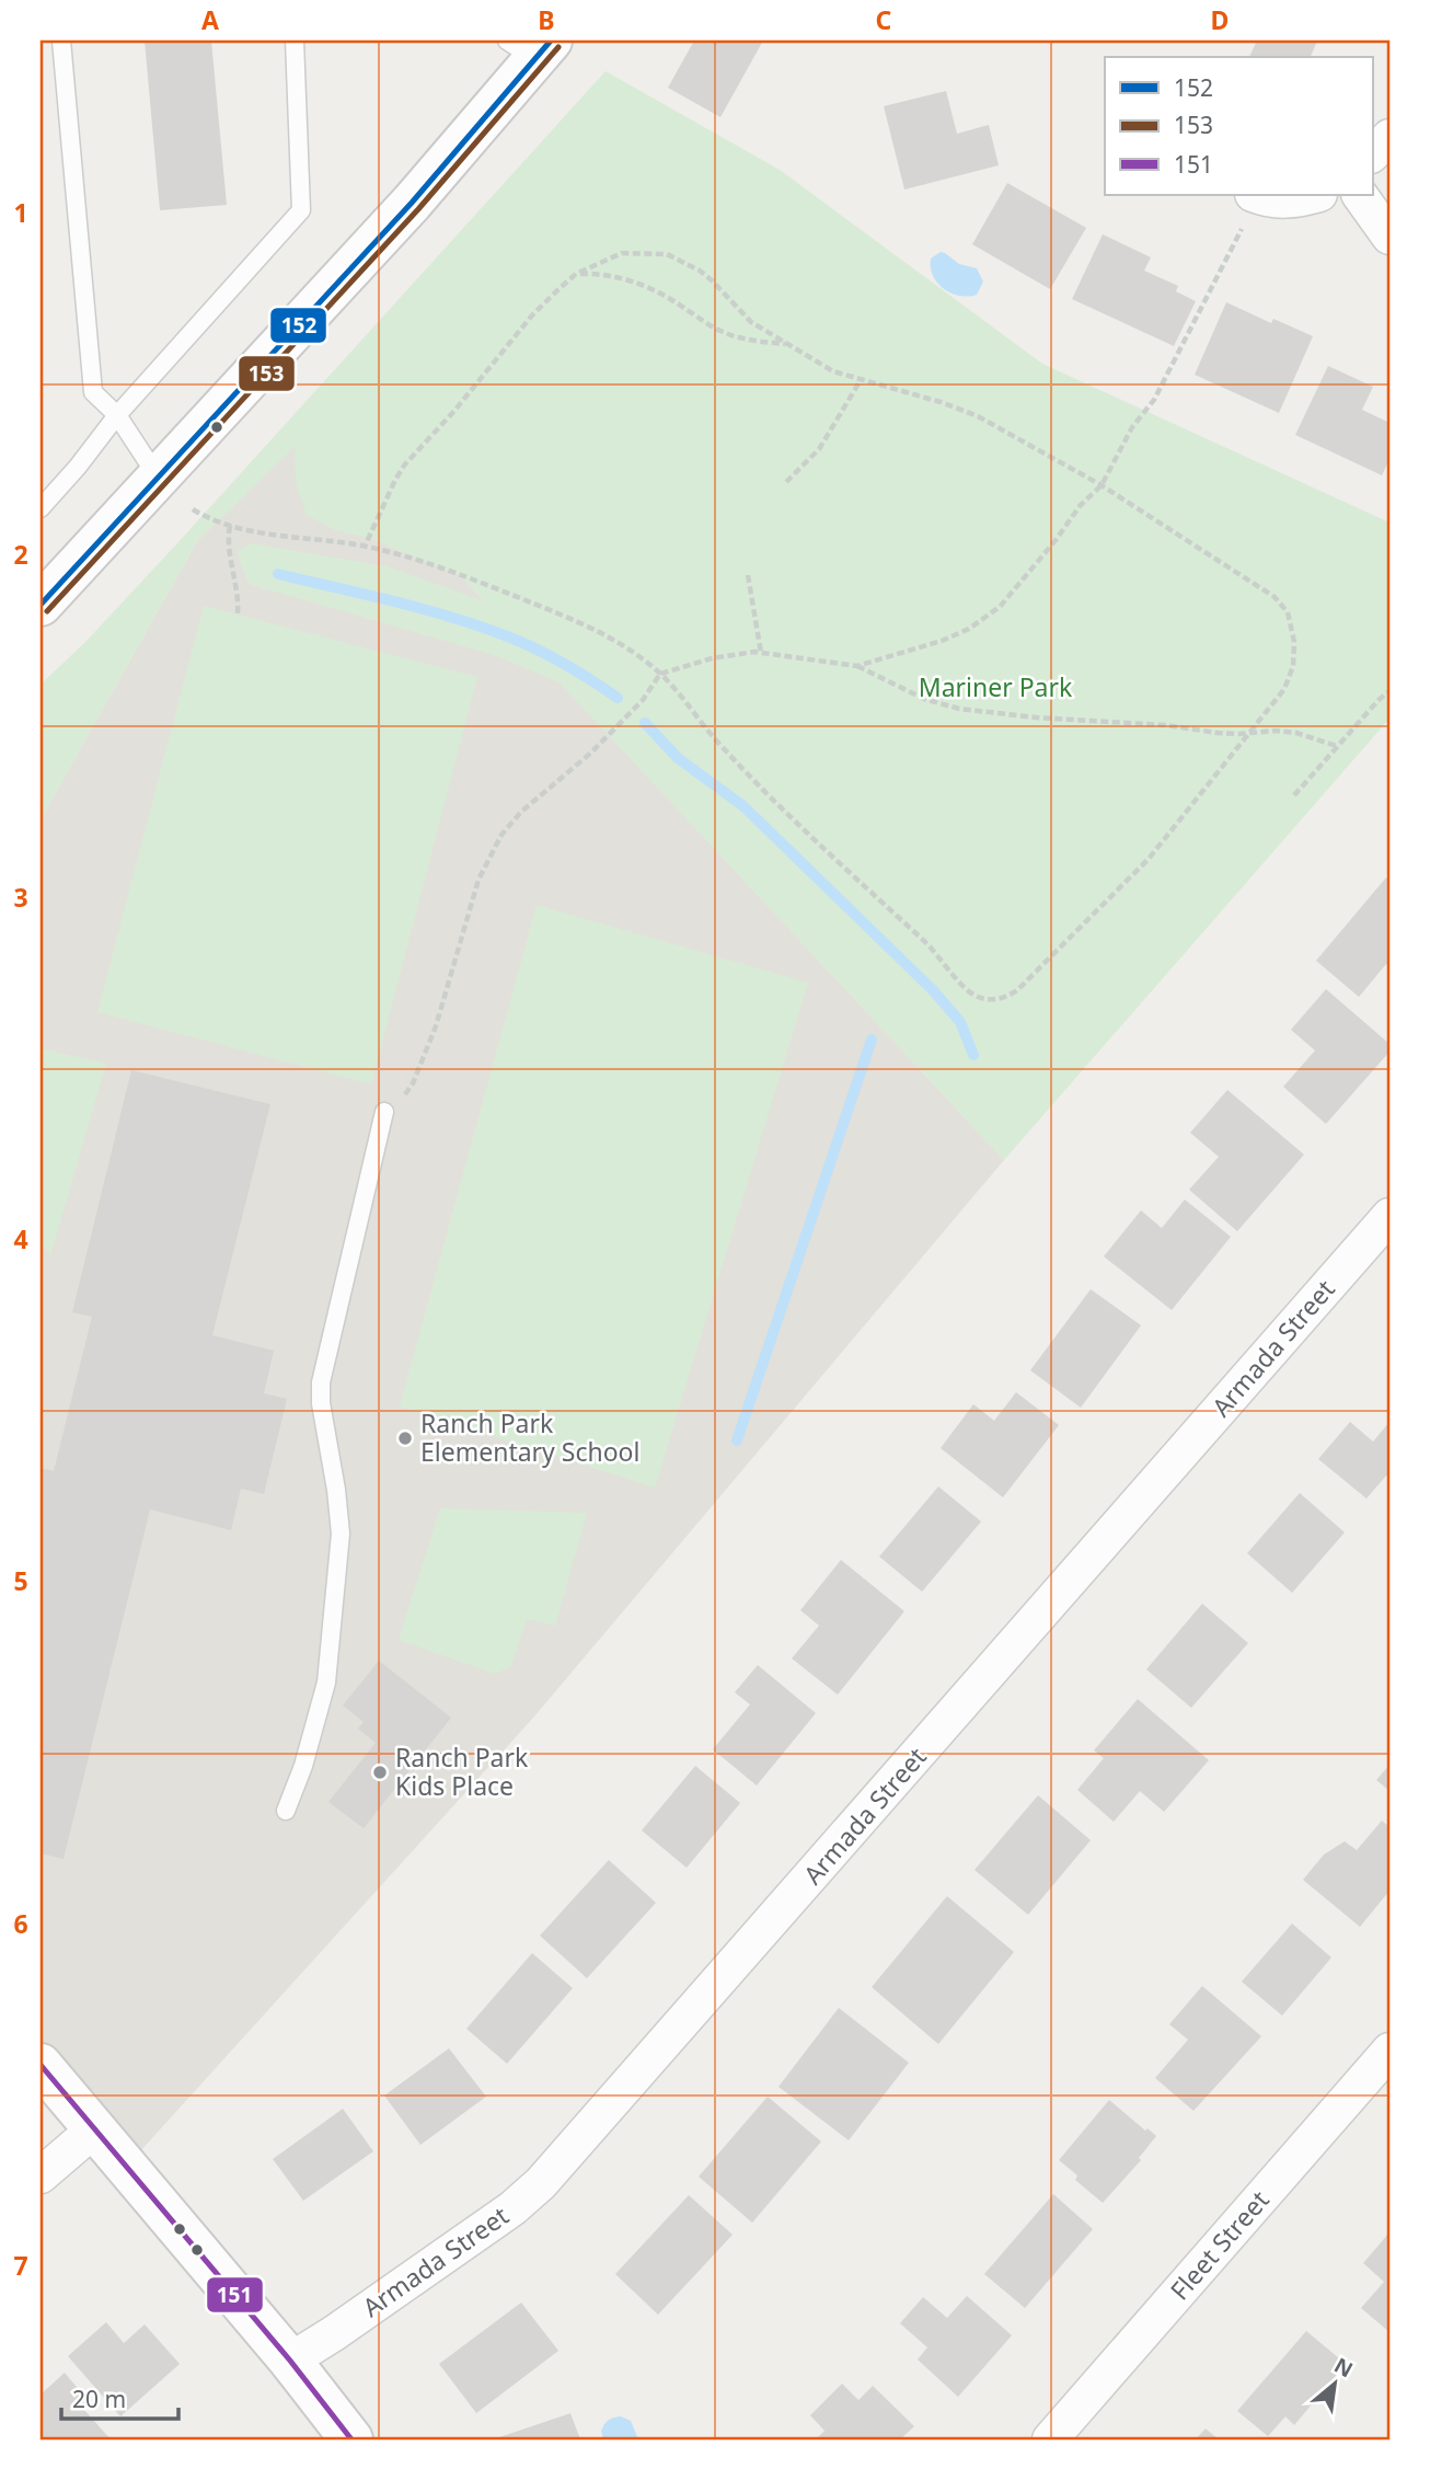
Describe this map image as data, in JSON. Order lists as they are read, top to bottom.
{
  "streets": {
    "street": ["Armada Street", "Fleet Street"]
  },
  "parks": ["Mariner Park"],
  "places": ["Ranch Park Elementary School", "Ranch Park Kids Place"],
  "lines": ["transit line 152", "transit line 153", "transit line 151"],
  "legend": ["152", "153", "151"],
  "scale_bar": "20 m",
  "north": "top right",
  "grid": {
    "columns": [
      "A",
      "B",
      "C",
      "D"
    ],
    "rows": [
      "1",
      "2",
      "3",
      "4",
      "5",
      "6",
      "7"
    ]
  }
}
